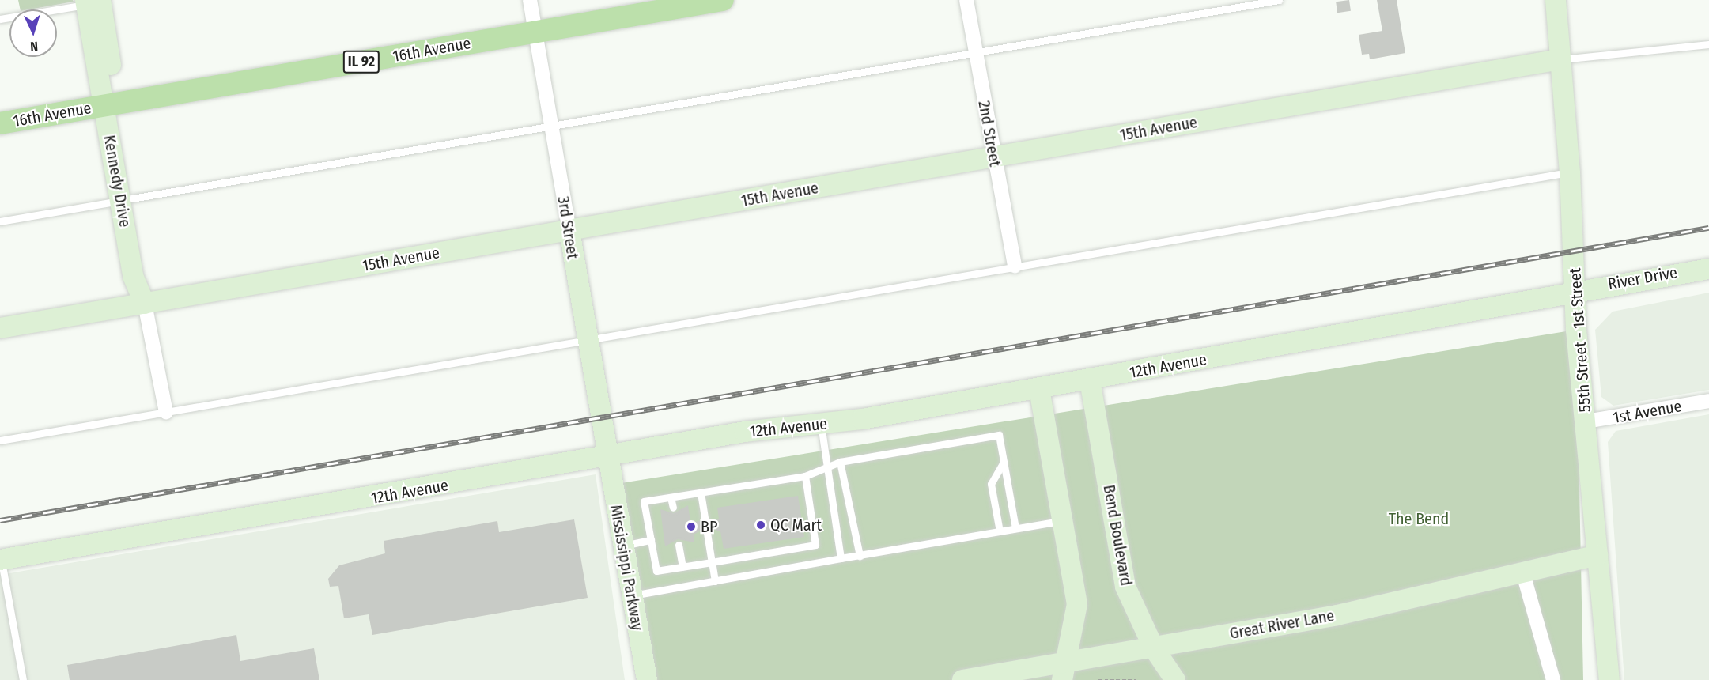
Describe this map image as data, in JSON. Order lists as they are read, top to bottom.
{
  "streets": {
    "main road": ["16th Avenue", "IL 92"],
    "street": [
      "15th Avenue",
      "2nd Street",
      "Kennedy Drive",
      "3rd Street",
      "River Drive",
      "55th Street - 1st Street",
      "12th Avenue",
      "1st Avenue",
      "Bend Boulevard",
      "Mississippi Parkway",
      "Great River Lane"
    ]
  },
  "crossings": [
    ["16th Avenue", "Kennedy Drive"],
    ["16th Avenue", "3rd Street"],
    ["15th Avenue", "2nd Street"],
    ["15th Avenue", "Kennedy Drive"],
    ["15th Avenue", "3rd Street"],
    ["15th Avenue", "55th Street - 1st Street"],
    ["3rd Street", "12th Avenue"],
    ["3rd Street", "Mississippi Parkway"],
    ["River Drive", "55th Street - 1st Street"],
    ["River Drive", "12th Avenue"],
    ["55th Street - 1st Street", "12th Avenue"],
    ["55th Street - 1st Street", "1st Avenue"],
    ["55th Street - 1st Street", "Great River Lane"],
    ["12th Avenue", "Bend Boulevard"],
    ["12th Avenue", "Mississippi Parkway"],
    ["Bend Boulevard", "Great River Lane"]
  ],
  "parks": ["The Bend"],
  "places": ["QC Mart", "BP"],
  "north": "bottom"
}
